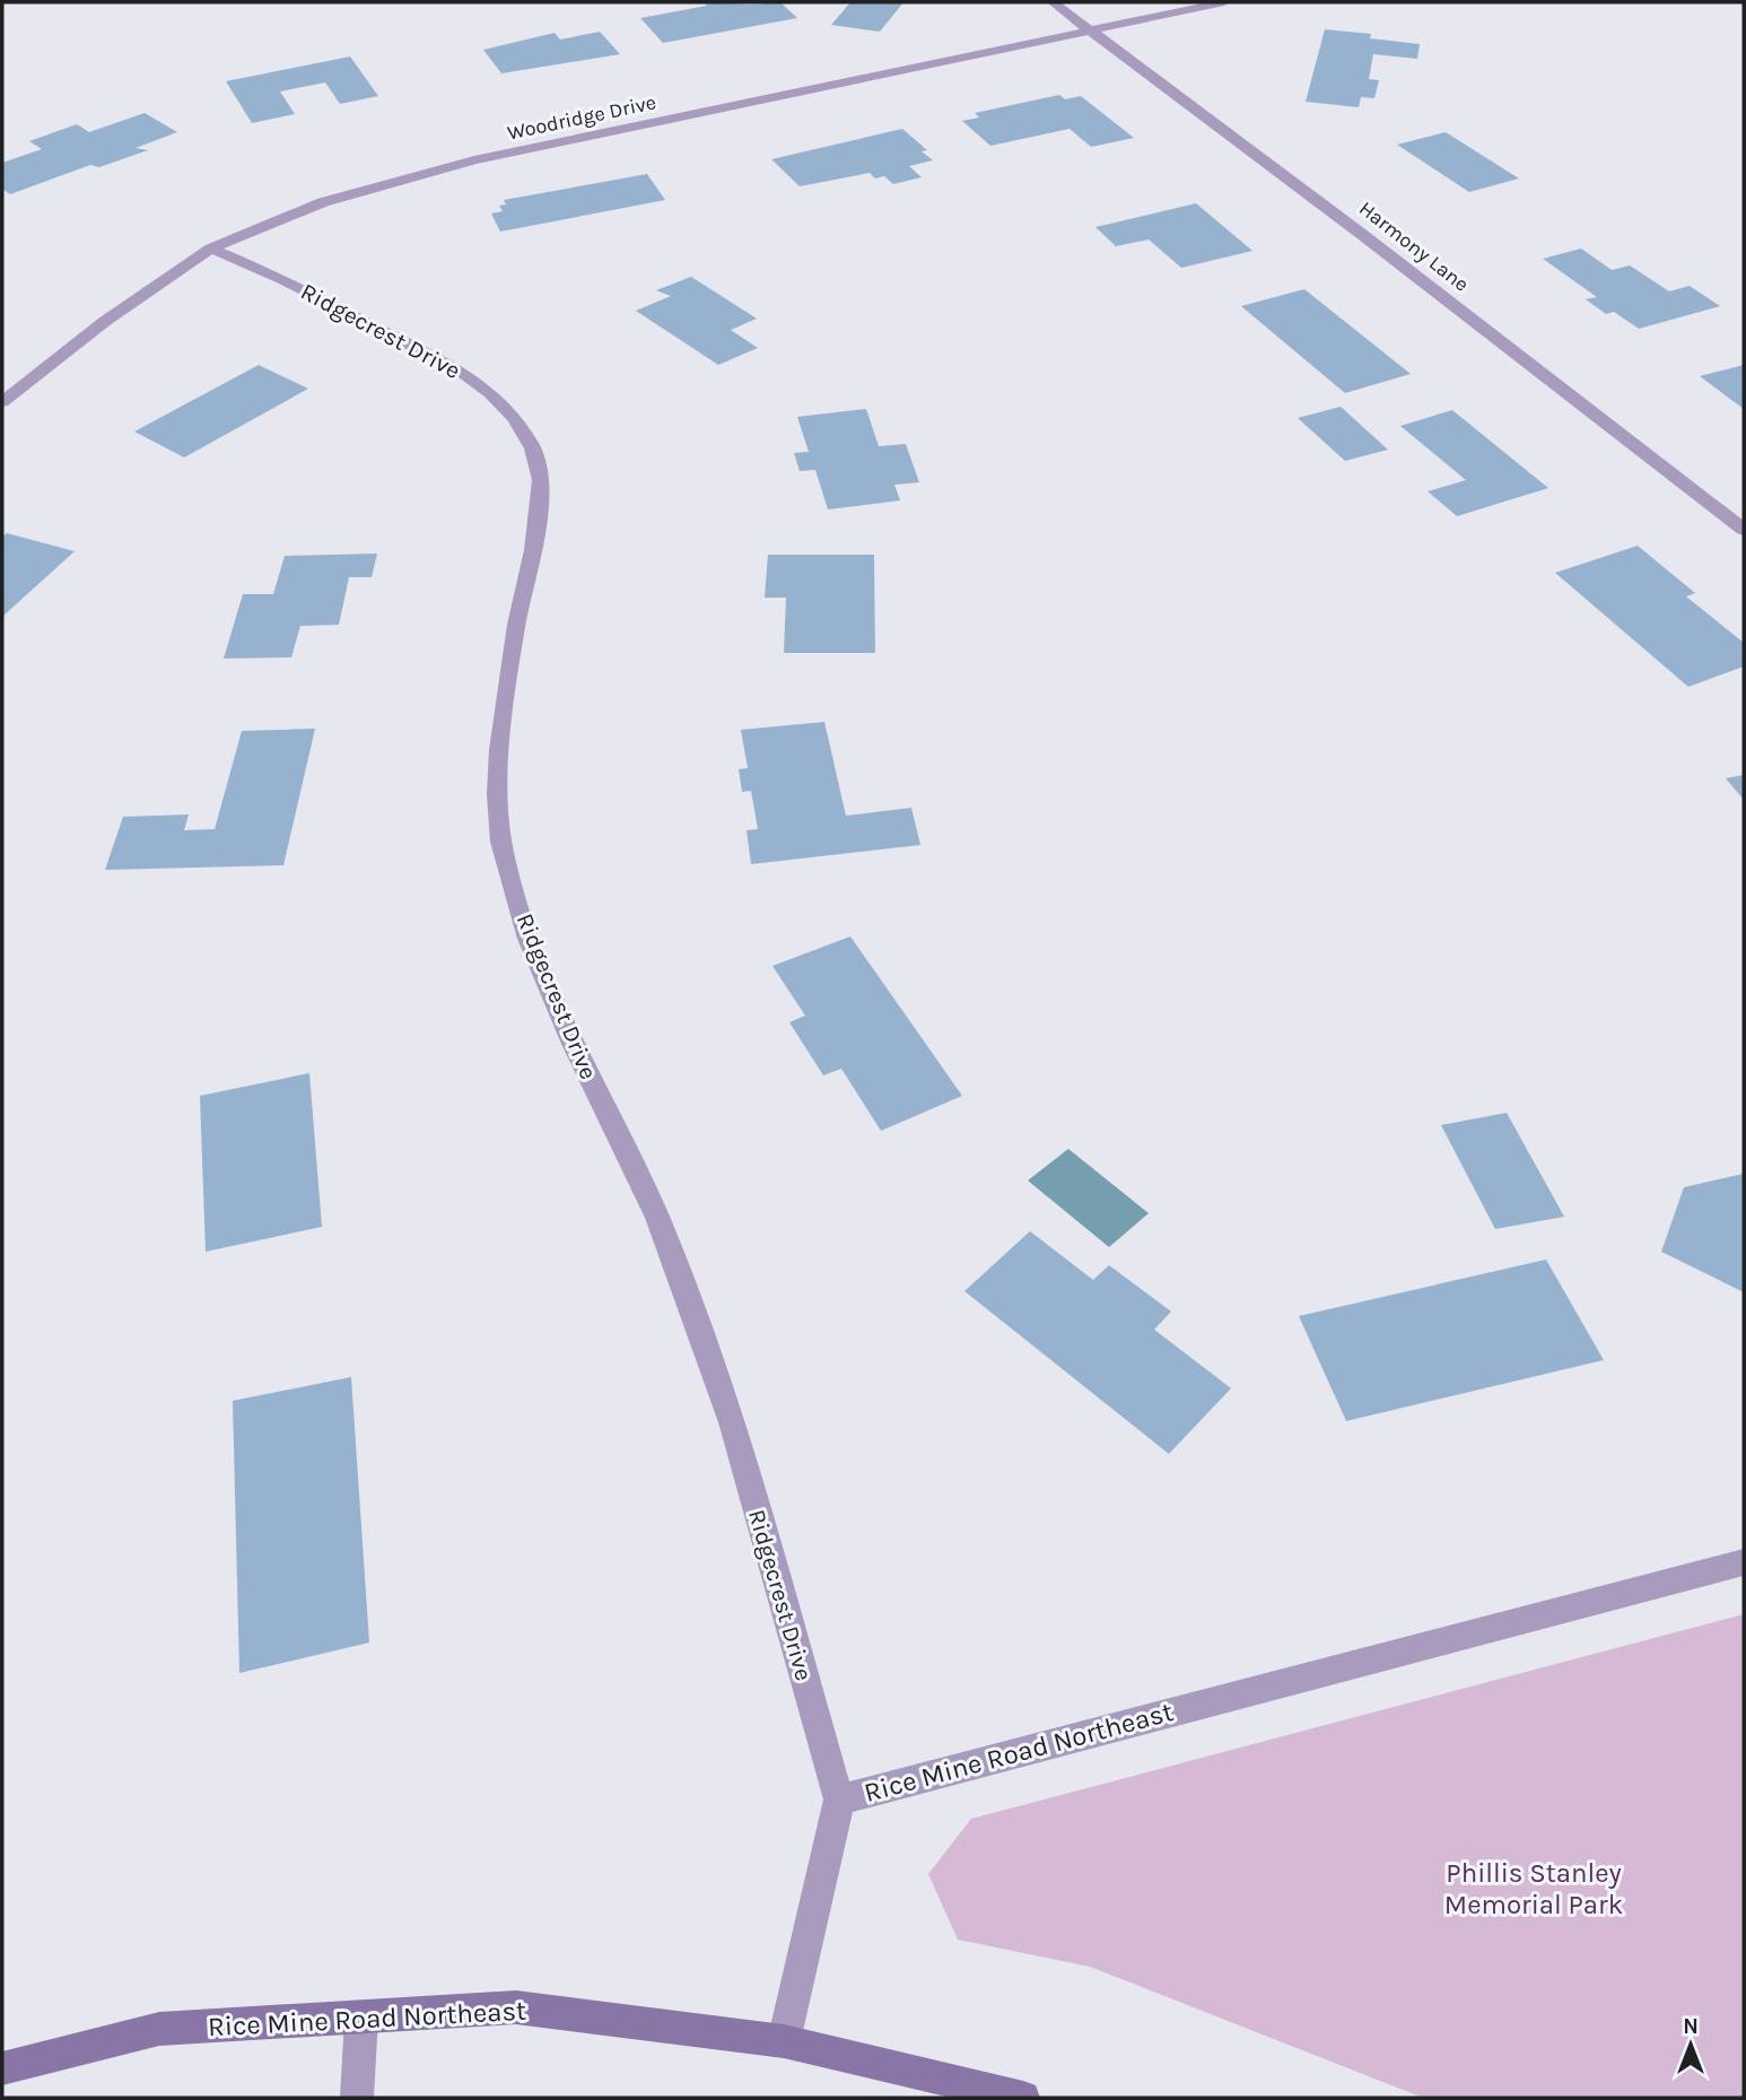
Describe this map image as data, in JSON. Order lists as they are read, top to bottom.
{
  "streets": {
    "main road": ["Rice Mine Road Northeast"],
    "street": ["Woodridge Drive", "Harmony Lane", "Ridgecrest Drive"]
  },
  "crossings": [
    ["Woodridge Drive", "Harmony Lane"],
    ["Woodridge Drive", "Ridgecrest Drive"],
    ["Ridgecrest Drive", "Rice Mine Road Northeast"]
  ],
  "parks": ["Phillis Stanley Memorial Park"],
  "north": "top"
}
